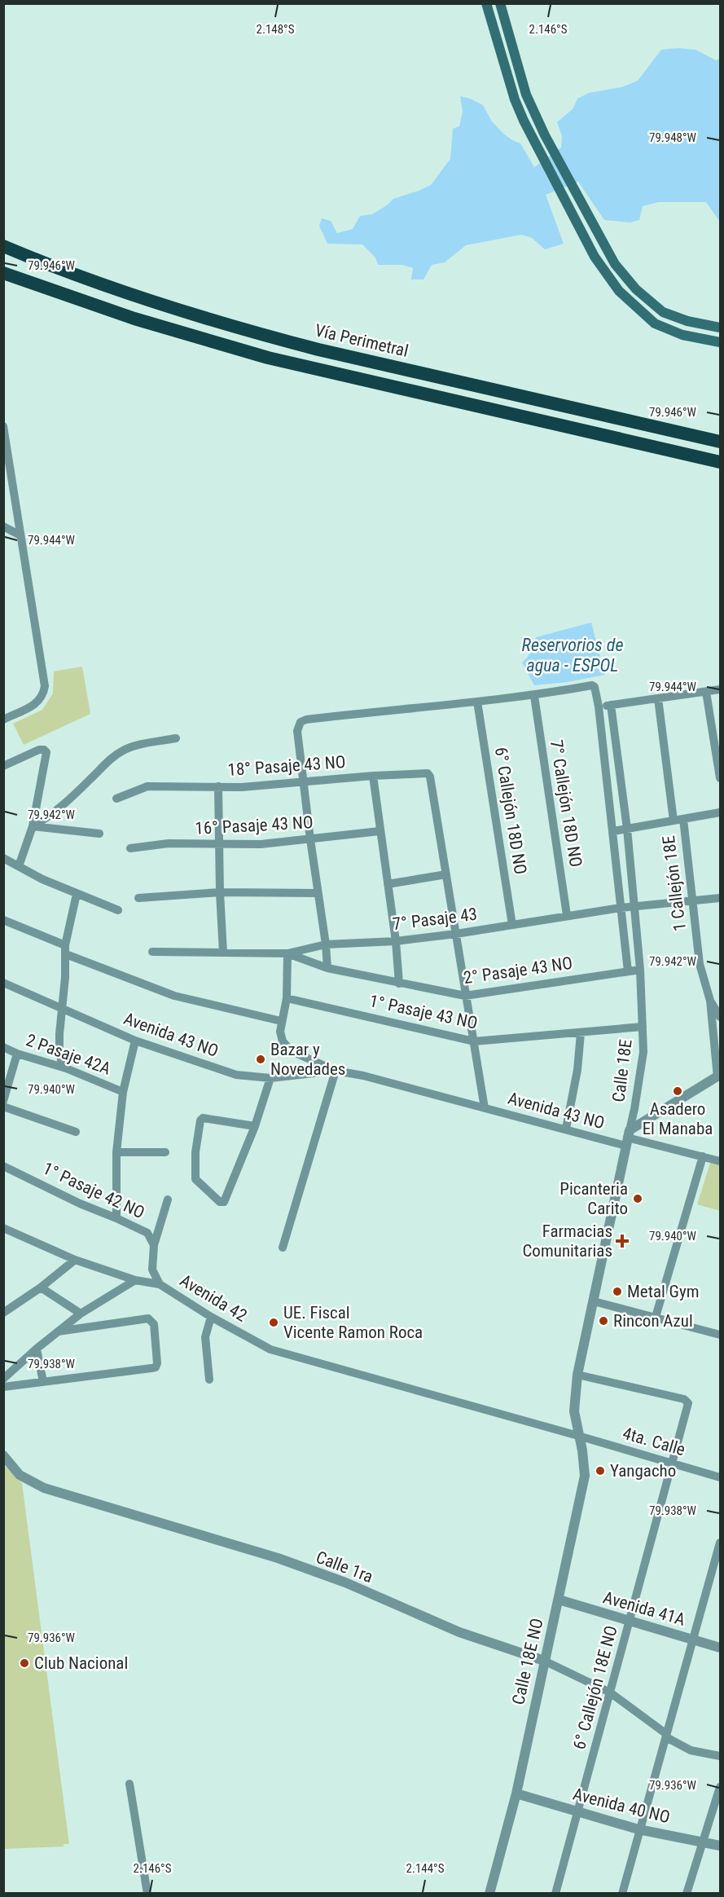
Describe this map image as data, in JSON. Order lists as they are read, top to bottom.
{
  "streets": {
    "highway": ["Vía Perimetral"],
    "street": [
      "18° Pasaje 43 NO",
      "7° Callejón 18D NO",
      "6° Callejón 18D NO",
      "16° Pasaje 43 NO",
      "1 Callejón 18E",
      "7° Pasaje 43",
      "2° Pasaje 43 NO",
      "1° Pasaje 43 NO",
      "Avenida 43 NO",
      "2 Pasaje 42A",
      "Calle 18E",
      "1° Pasaje 42 NO",
      "Avenida 42",
      "4ta. Calle",
      "Calle 1ra",
      "Avenida 41A",
      "Calle 18E NO",
      "6° Callejón 18E NO",
      "Avenida 40 NO"
    ]
  },
  "crossings": [
    ["7° Callejón 18D NO", "7° Pasaje 43"],
    ["6° Callejón 18D NO", "7° Pasaje 43"],
    ["1 Callejón 18E", "7° Pasaje 43"],
    ["7° Pasaje 43", "2° Pasaje 43 NO"],
    ["7° Pasaje 43", "Avenida 43 NO"],
    ["7° Pasaje 43", "Calle 18E"],
    ["2° Pasaje 43 NO", "Avenida 43 NO"],
    ["2° Pasaje 43 NO", "Calle 18E"],
    ["1° Pasaje 43 NO", "Avenida 43 NO"],
    ["1° Pasaje 43 NO", "Calle 18E"],
    ["Avenida 43 NO", "Calle 18E"],
    ["Calle 18E", "Avenida 42"],
    ["Calle 18E", "4ta. Calle"],
    ["Calle 18E", "Calle 18E NO"],
    ["Calle 18E", "6° Callejón 18E NO"],
    ["Avenida 42", "4ta. Calle"],
    ["Avenida 42", "Calle 18E NO"],
    ["4ta. Calle", "Calle 18E NO"],
    ["4ta. Calle", "6° Callejón 18E NO"],
    ["Calle 1ra", "Calle 18E NO"],
    ["Calle 1ra", "6° Callejón 18E NO"],
    ["Avenida 41A", "Calle 18E NO"],
    ["Avenida 41A", "6° Callejón 18E NO"],
    ["Calle 18E NO", "Avenida 40 NO"],
    ["6° Callejón 18E NO", "Avenida 40 NO"]
  ],
  "water": ["Reservorios de agua - ESPOL"],
  "places": {
    "other": [
      "Bazar y Novedades",
      "Asadero El Manaba",
      "Picanteria Carito",
      "Metal Gym",
      "Rincon Azul",
      "UE. Fiscal Vicente Ramon Roca",
      "Yangacho",
      "Club Nacional"
    ],
    "health": ["Farmacias Comunitarias"]
  },
  "coordinates": [
    "2.148°S",
    "2.146°S",
    "79.948°W",
    "79.946°W",
    "79.944°W",
    "79.942°W",
    "79.940°W",
    "79.938°W",
    "79.936°W",
    "2.144°S"
  ]
}
